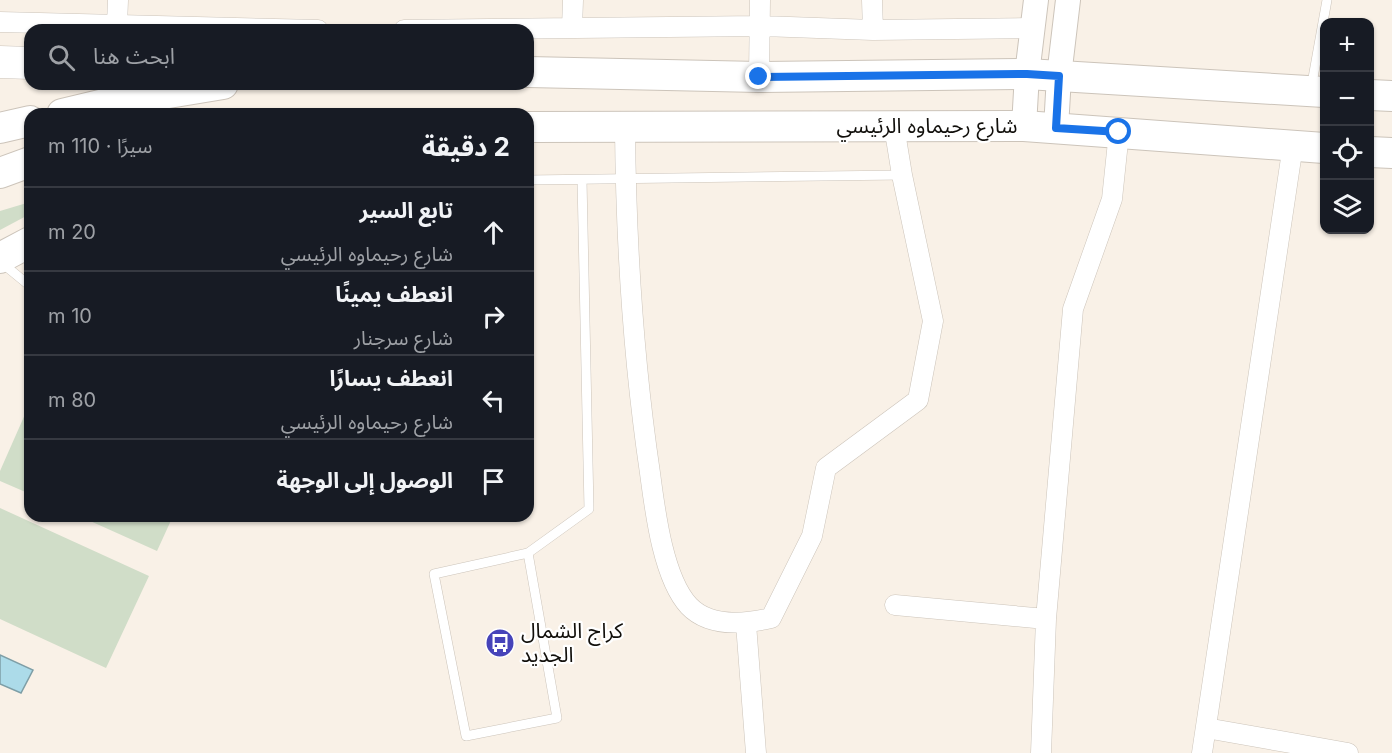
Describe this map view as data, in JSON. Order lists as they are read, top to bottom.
{
  "streets": {
    "main road": ["شارع رحيماوه الرئيسي"]
  },
  "places": {
    "bus stop": ["كراج الشمال الجديد"]
  },
  "page": {
    "map_buttons": ["+", "−"],
    "search": "ابحث هنا",
    "heading": ["2 دقيقة", "سيرًا · 110 m"],
    "list": [
      ["تابع السير", "شارع رحيماوه الرئيسي", "20 m"],
      ["انعطف يمينًا", "شارع سرجنار", "10 m"],
      ["انعطف يسارًا", "شارع رحيماوه الرئيسي", "80 m"],
      "الوصول إلى الوجهة"
    ]
  }
}
